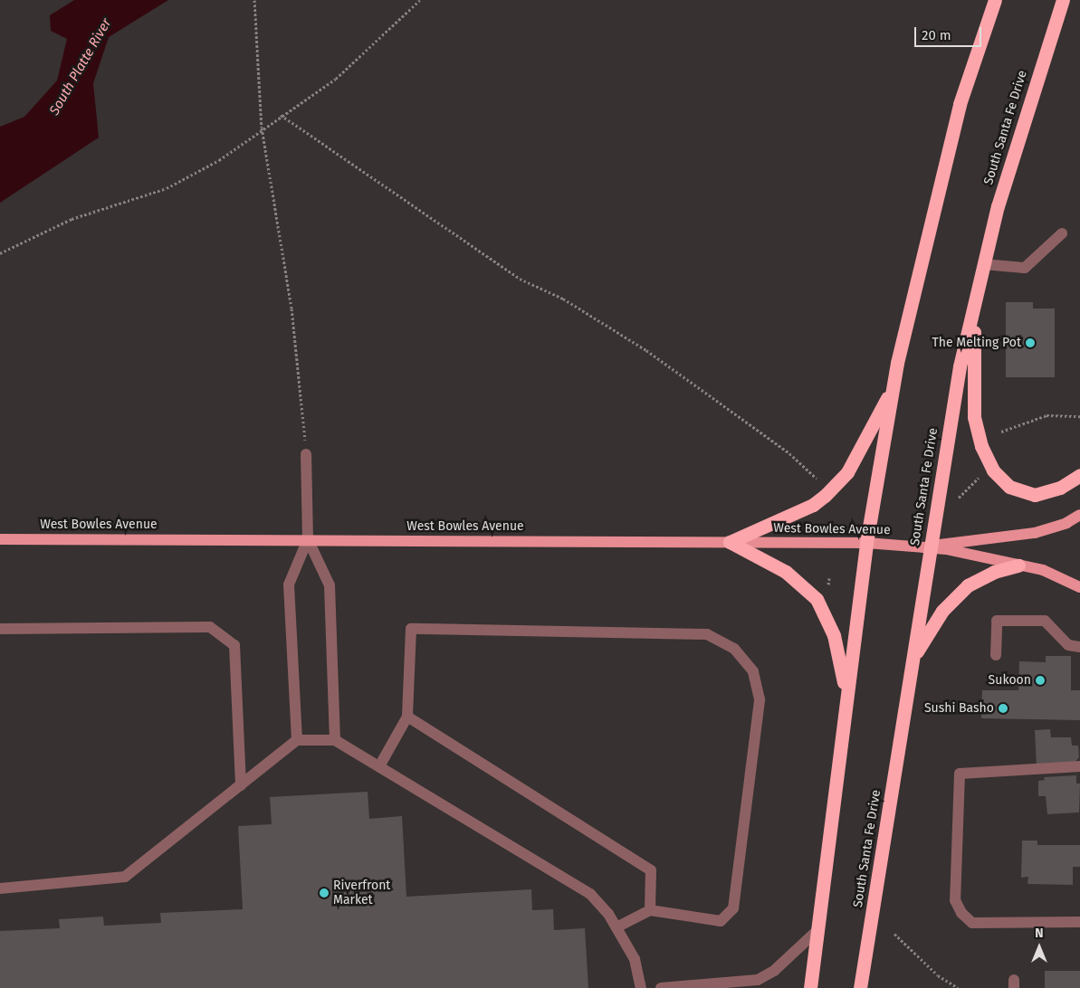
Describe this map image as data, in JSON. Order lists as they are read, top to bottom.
{
  "streets": {
    "highway": ["South Santa Fe Drive"],
    "main road": ["West Bowles Avenue"]
  },
  "crossings": [
    ["South Santa Fe Drive", "West Bowles Avenue"]
  ],
  "water": ["South Platte River"],
  "places": [
    "The Melting Pot",
    "Sukoon",
    "Sushi Basho",
    "Riverfront Market"
  ],
  "scale_bar": "20 m",
  "north": "top"
}
